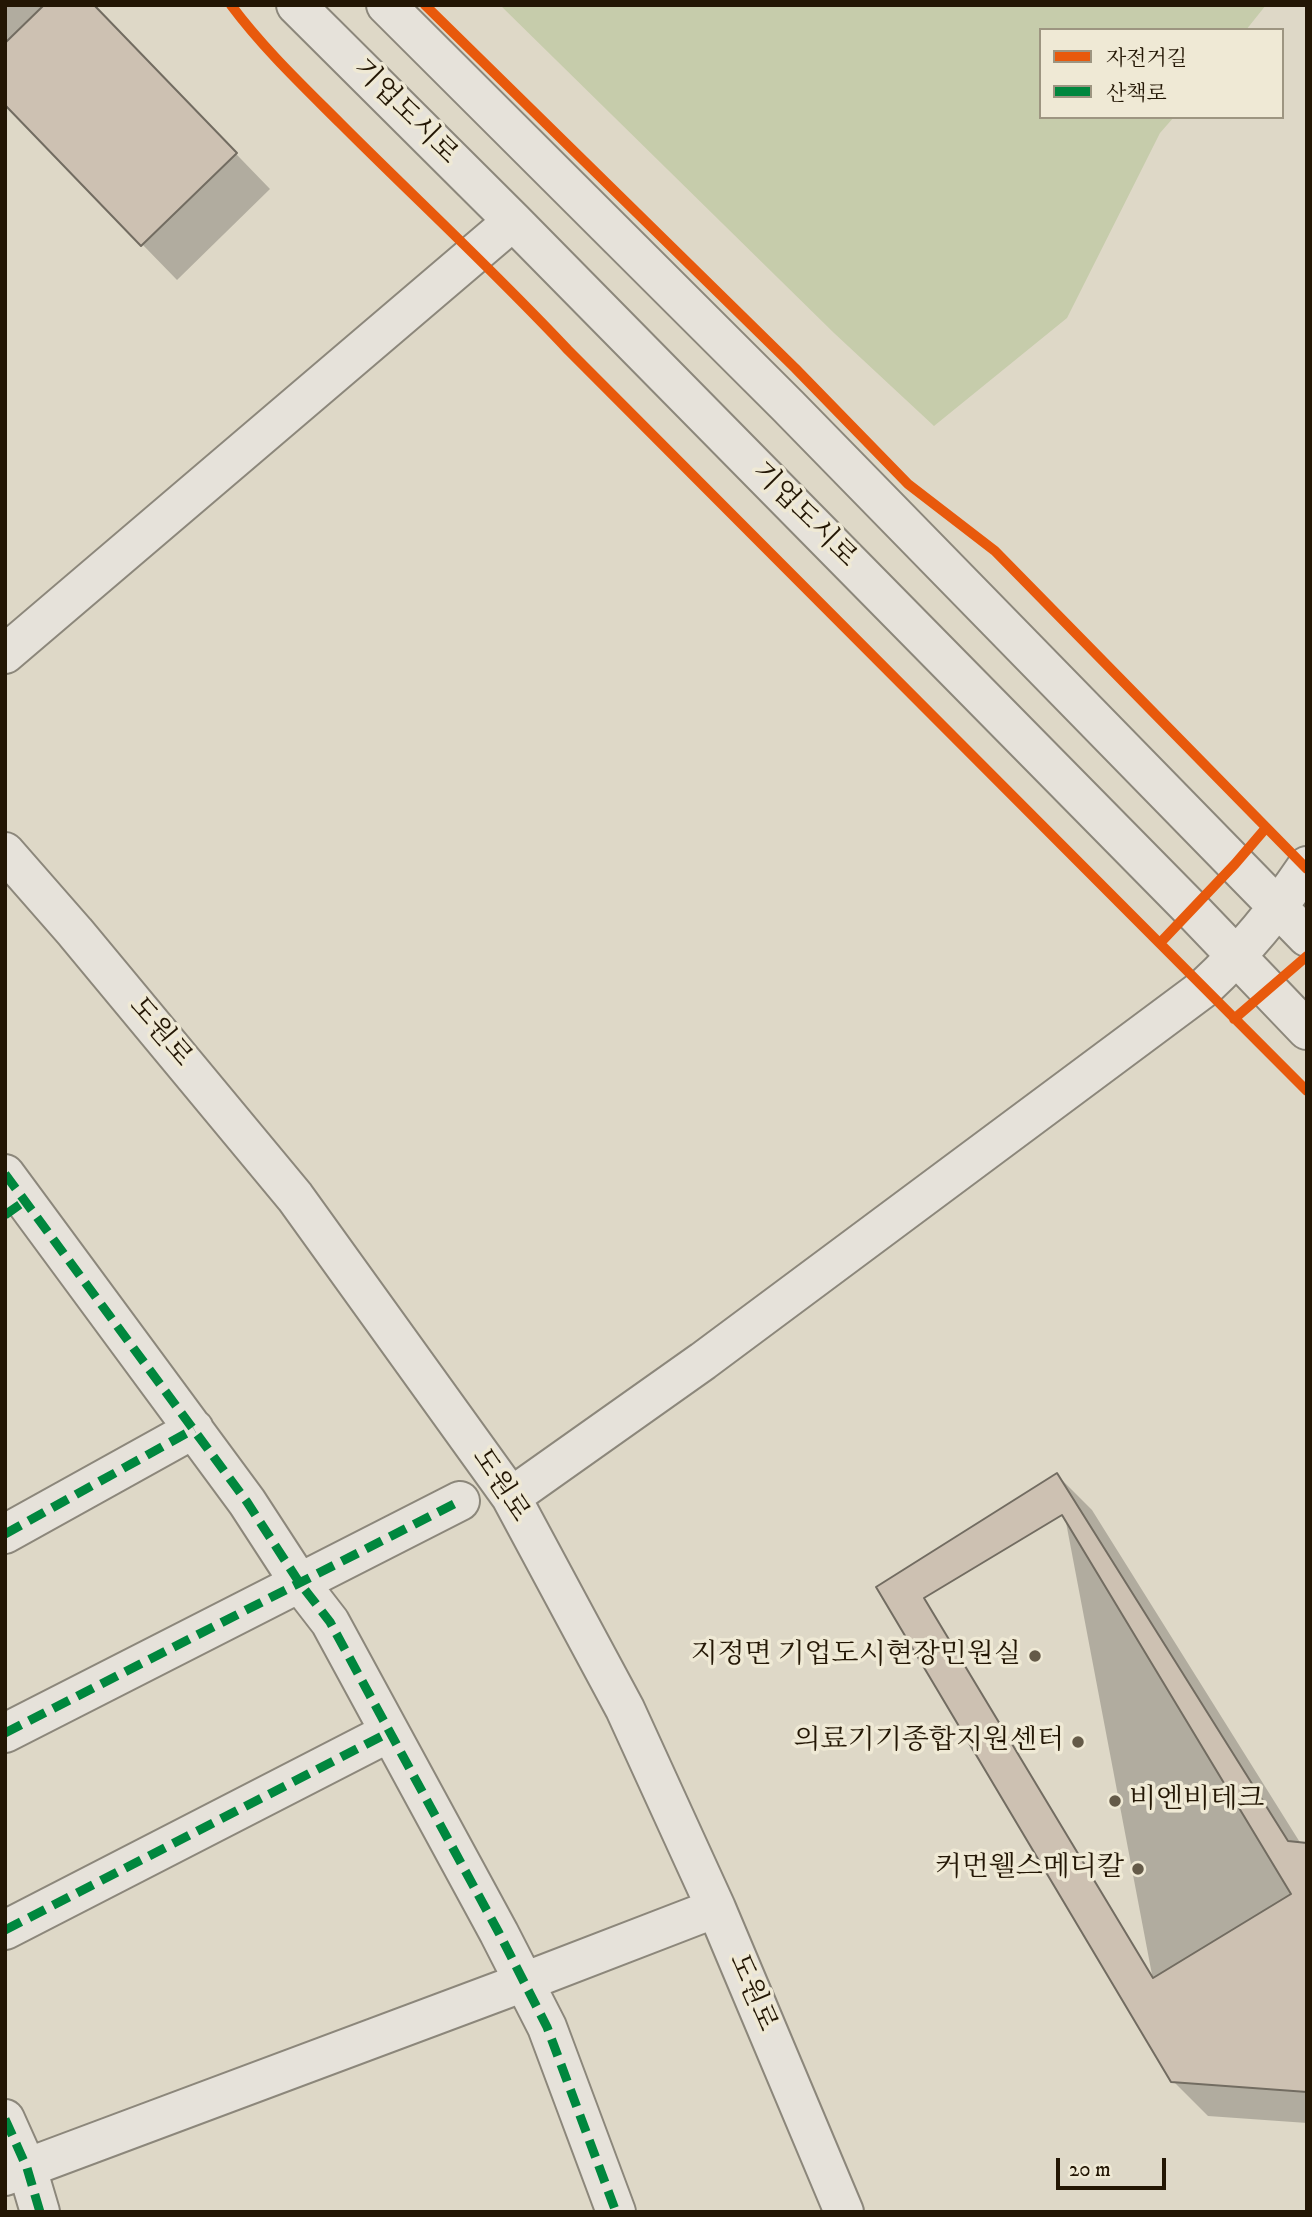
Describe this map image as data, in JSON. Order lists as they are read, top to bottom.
{
  "streets": {
    "street": ["기업도시로", "도원로"]
  },
  "places": [
    "지정면 기업도시현장민원실",
    "의료기기종합지원센터",
    "비엔비테크",
    "커먼웰스메디칼"
  ],
  "legend": ["자전거길", "산책로"],
  "scale_bar": "20 m"
}
